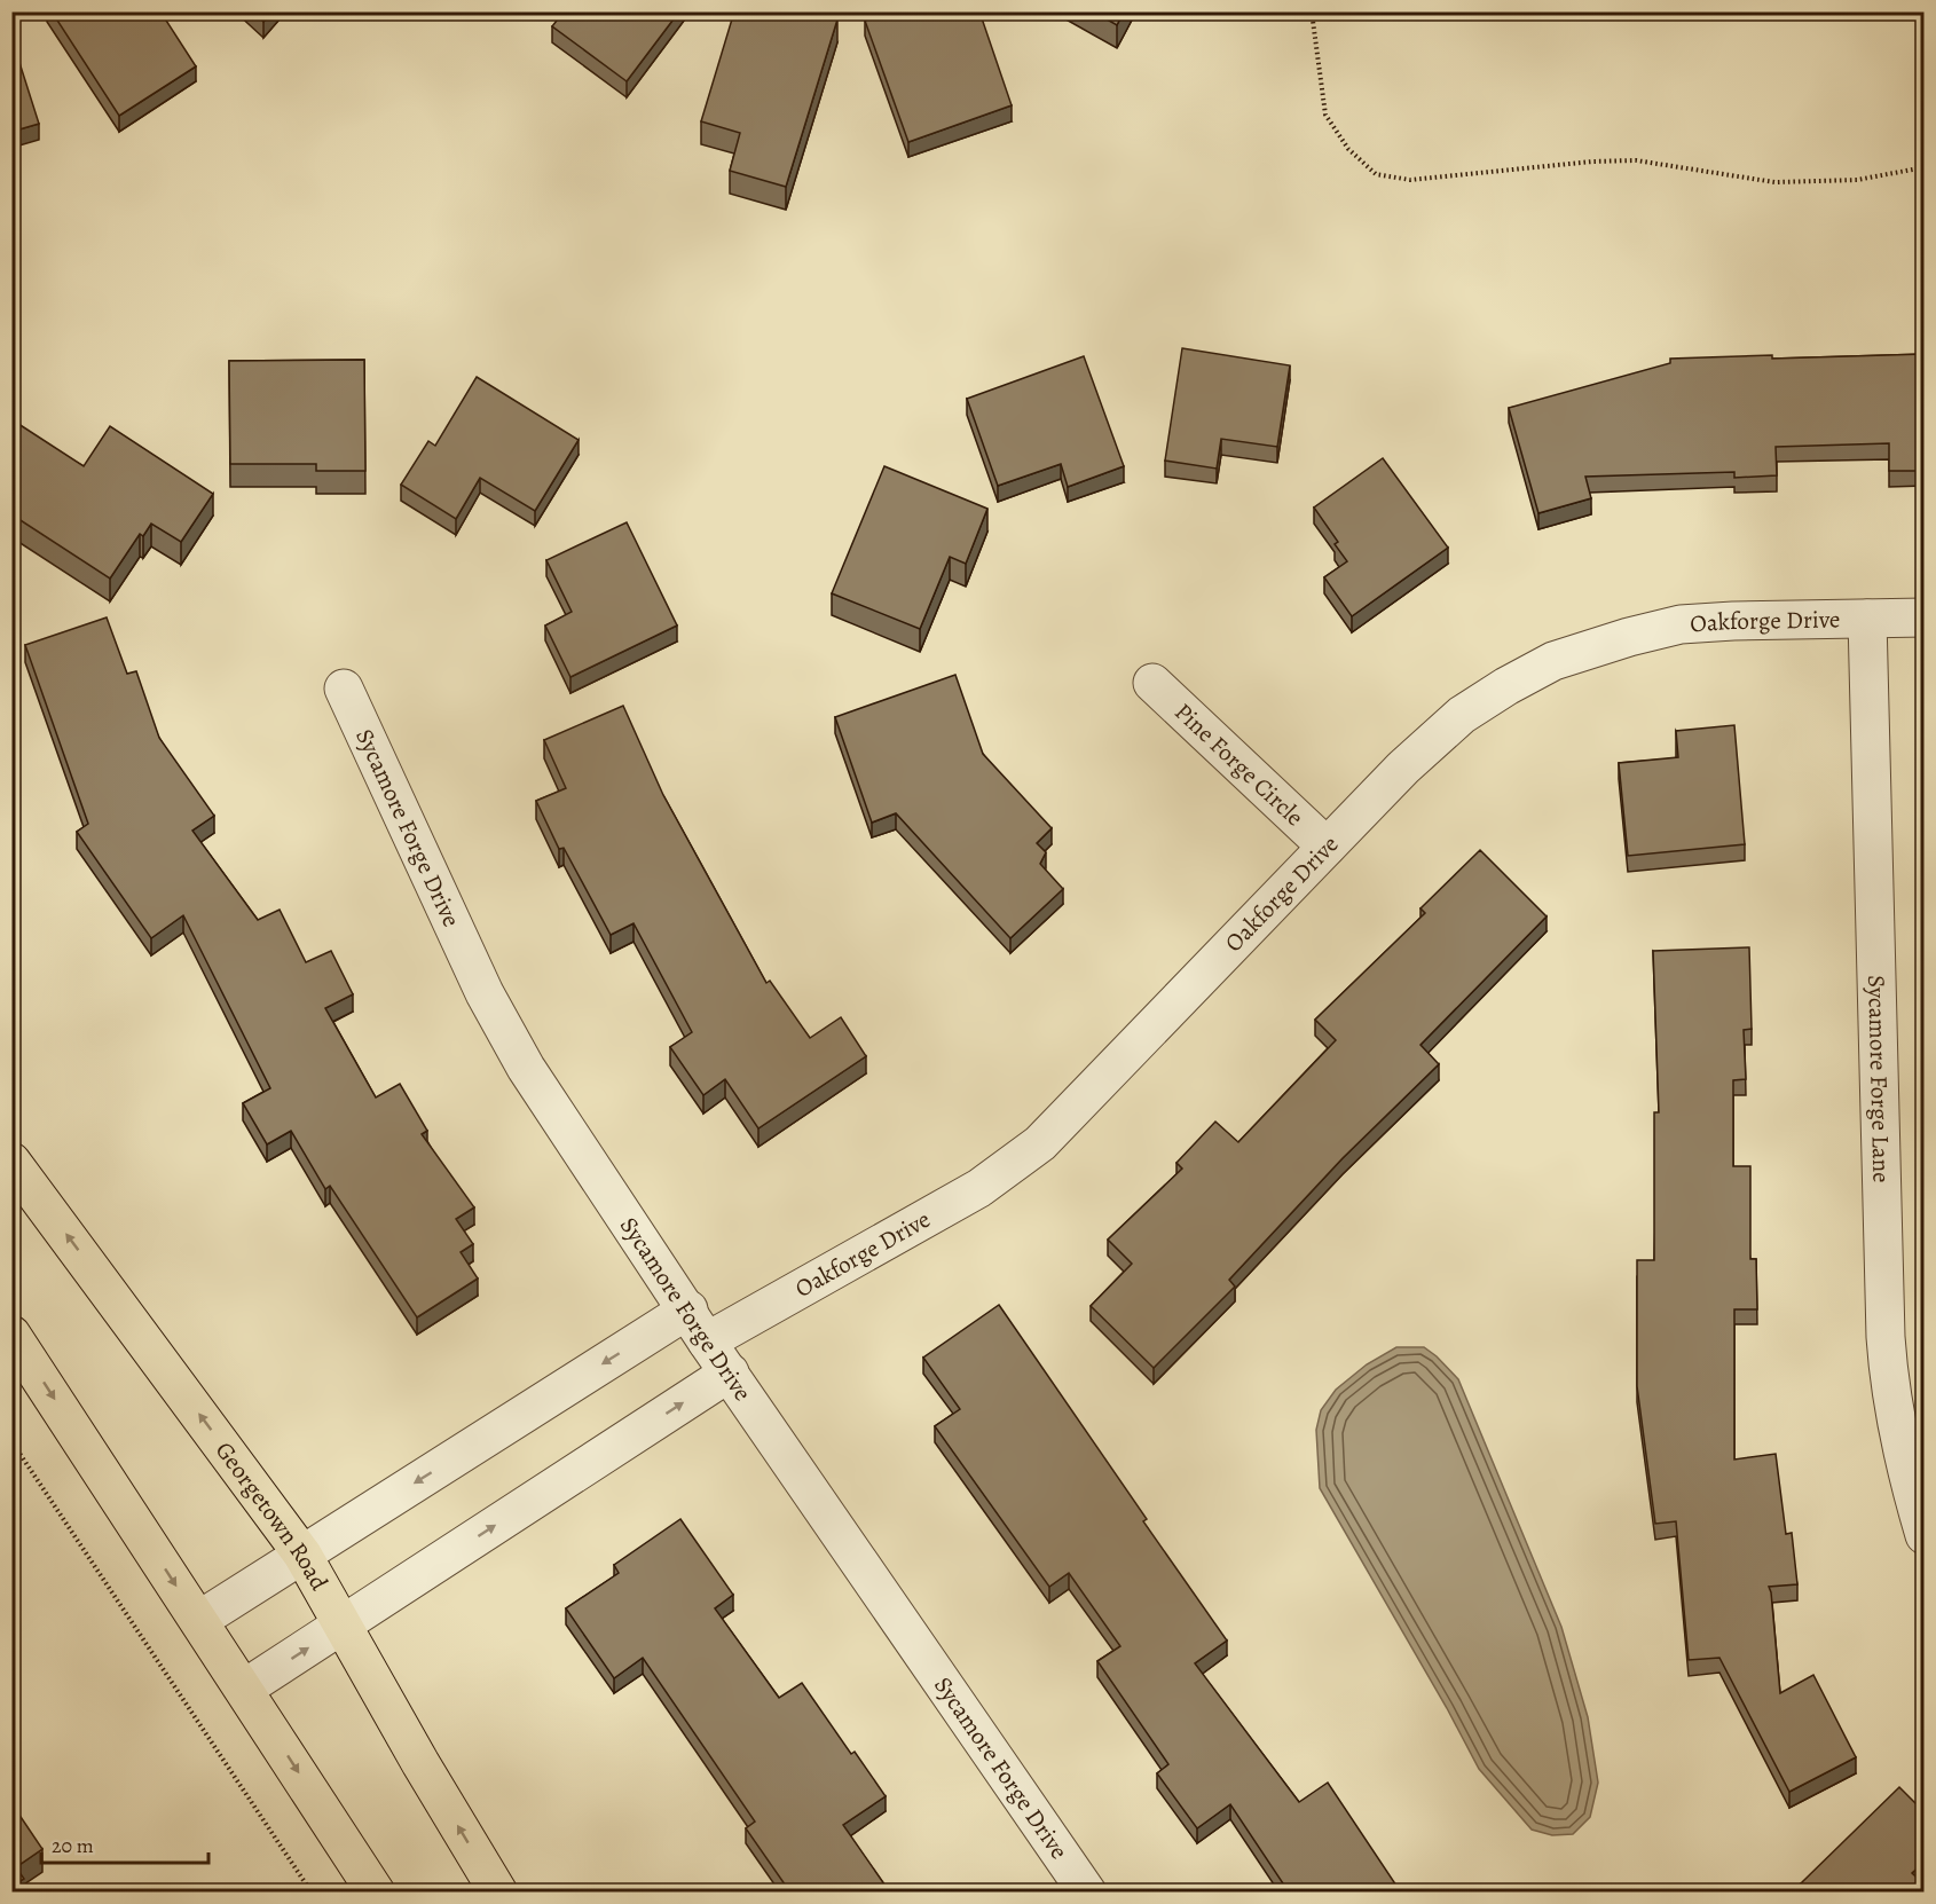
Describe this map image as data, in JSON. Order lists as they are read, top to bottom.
{
  "streets": {
    "main road": ["Georgetown Road"],
    "street": [
      "Oakforge Drive",
      "Pine Forge Circle",
      "Sycamore Forge Drive",
      "Sycamore Forge Lane"
    ]
  },
  "crossings": [
    ["Oakforge Drive", "Pine Forge Circle"],
    ["Oakforge Drive", "Sycamore Forge Drive"],
    ["Oakforge Drive", "Sycamore Forge Lane"]
  ],
  "scale_bar": "20 m"
}
